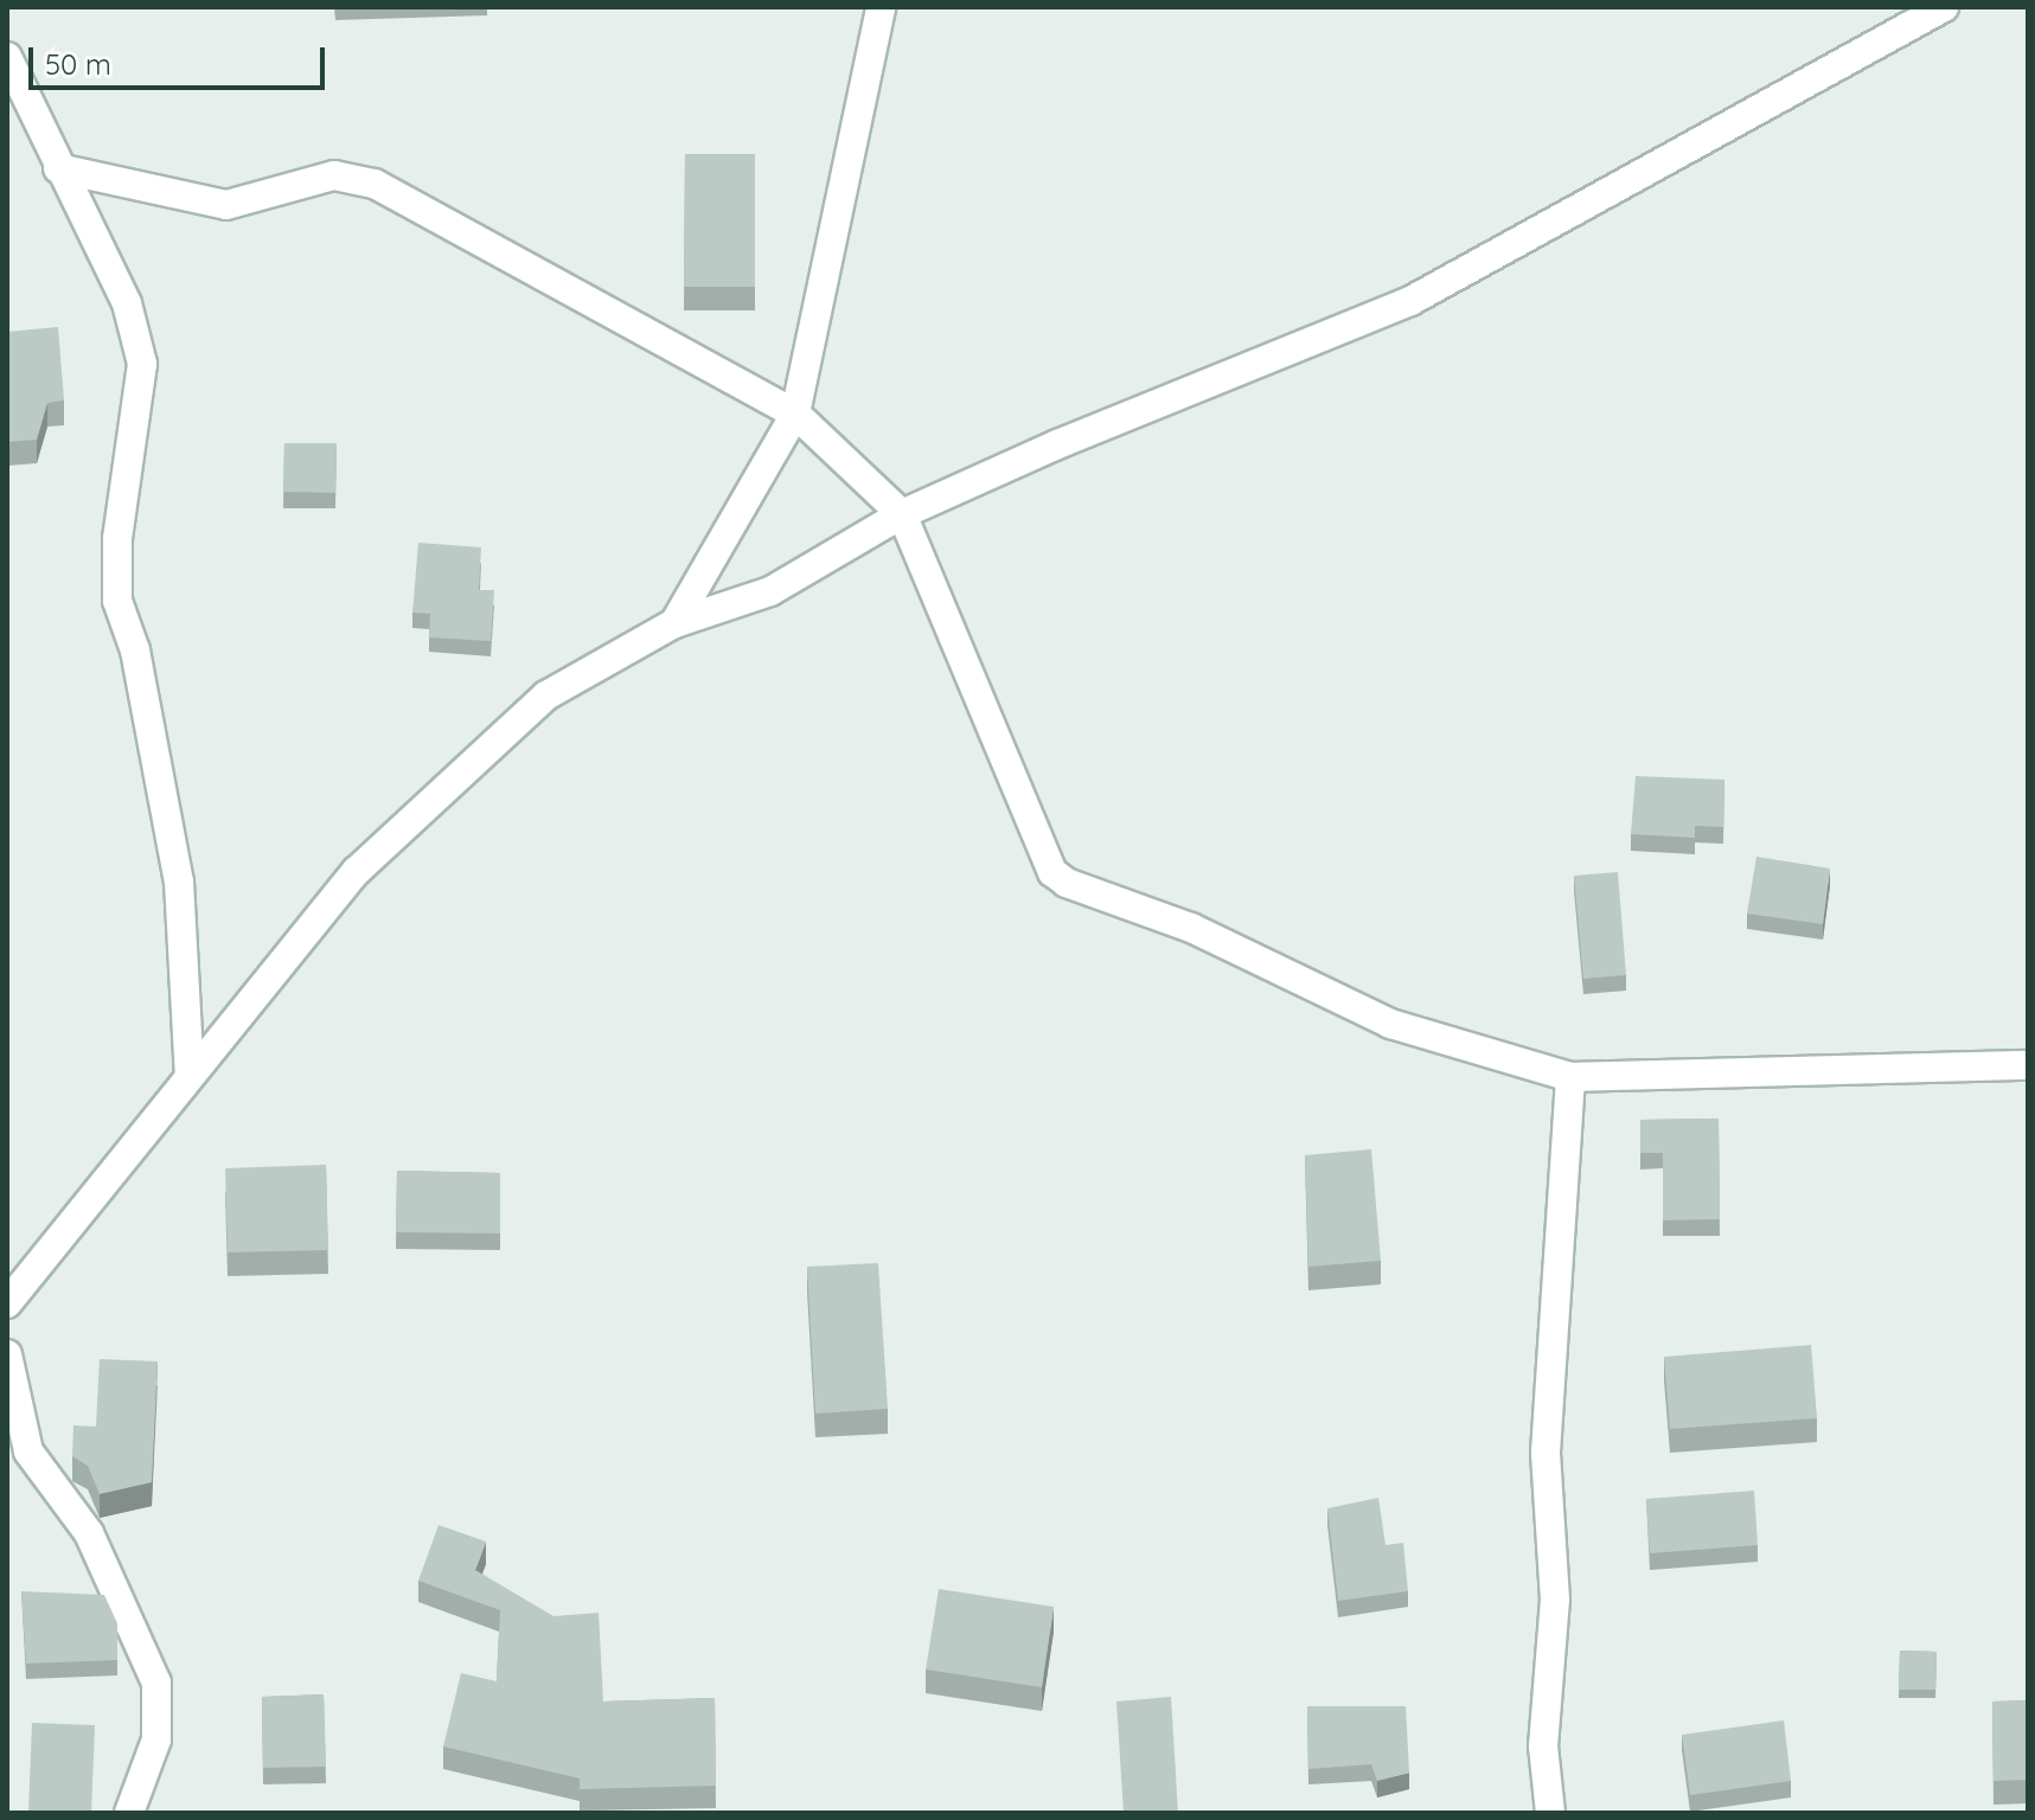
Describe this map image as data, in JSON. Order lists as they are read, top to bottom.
{
  "scale_bar": "50 m"
}
